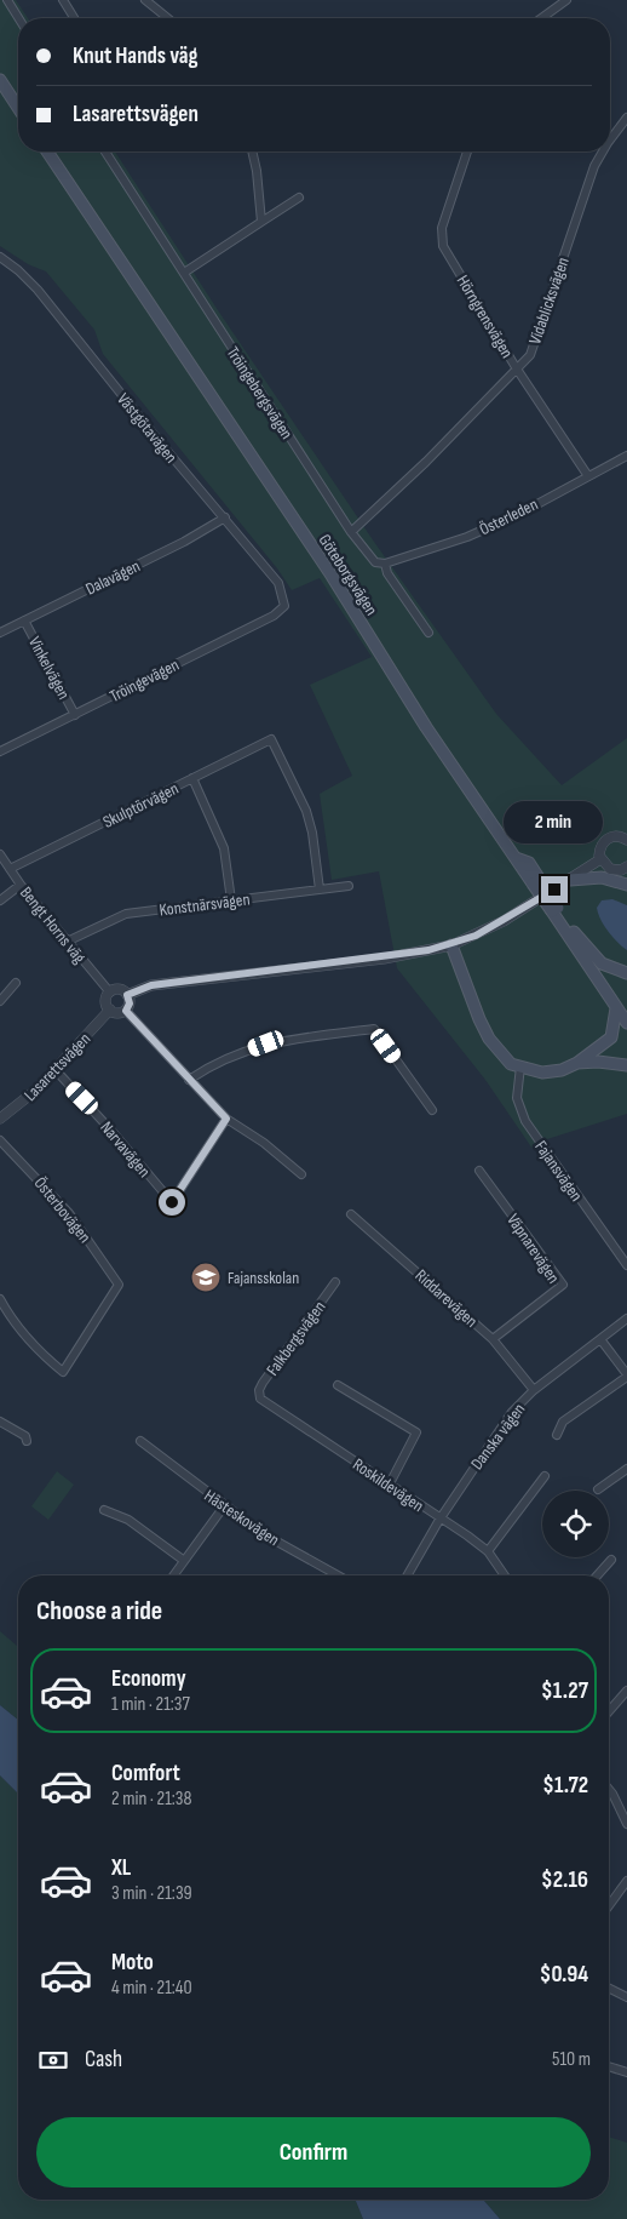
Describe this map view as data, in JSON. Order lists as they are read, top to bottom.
{
  "streets": {
    "main road": ["Göteborgsvägen"],
    "street": [
      "Vidablicksvägen",
      "Hörngrensvägen",
      "Tröingebergsvägen",
      "Västgötavägen",
      "Österleden",
      "Dalavägen",
      "Vinkelvägen",
      "Tröingevägen",
      "Skulptörvägen",
      "Konstnärsvägen",
      "Bengt Horns väg",
      "Lasarettsvägen",
      "Narvavägen",
      "Fajansvägen",
      "Österbovägen",
      "Väpnarevägen",
      "Riddarevägen",
      "Falkbergsvägen",
      "Danska vägen",
      "Roskildevägen",
      "Hästeskovägen"
    ]
  },
  "crossings": [
    ["Vidablicksvägen", "Hörngrensvägen"],
    ["Vidablicksvägen", "Tröingebergsvägen"],
    ["Hörngrensvägen", "Österleden"],
    ["Tröingebergsvägen", "Österleden"],
    ["Västgötavägen", "Dalavägen"],
    ["Västgötavägen", "Tröingevägen"],
    ["Dalavägen", "Vinkelvägen"],
    ["Vinkelvägen", "Tröingevägen"],
    ["Skulptörvägen", "Konstnärsvägen"],
    ["Skulptörvägen", "Bengt Horns väg"],
    ["Konstnärsvägen", "Bengt Horns väg"],
    ["Bengt Horns väg", "Lasarettsvägen"],
    ["Lasarettsvägen", "Narvavägen"],
    ["Väpnarevägen", "Riddarevägen"],
    ["Riddarevägen", "Danska vägen"],
    ["Falkbergsvägen", "Roskildevägen"],
    ["Danska vägen", "Roskildevägen"]
  ],
  "places": {
    "school or university": ["Fajansskolan"]
  },
  "page": {
    "banner": ["Knut Hands väg", "Lasarettsvägen"],
    "bubble": "2 min",
    "heading": "Choose a ride",
    "list": [
      {
        "name": "Economy",
        "note": "1 min · 21:37",
        "value": "$1.27"
      },
      {
        "name": "Comfort",
        "note": "2 min · 21:38",
        "value": "$1.72"
      },
      {
        "name": "XL",
        "note": "3 min · 21:39",
        "value": "$2.16"
      },
      {
        "name": "Moto",
        "note": "4 min · 21:40",
        "value": "$0.94"
      }
    ],
    "pay": ["Cash", "510 m"],
    "buttons": "Confirm"
  }
}
